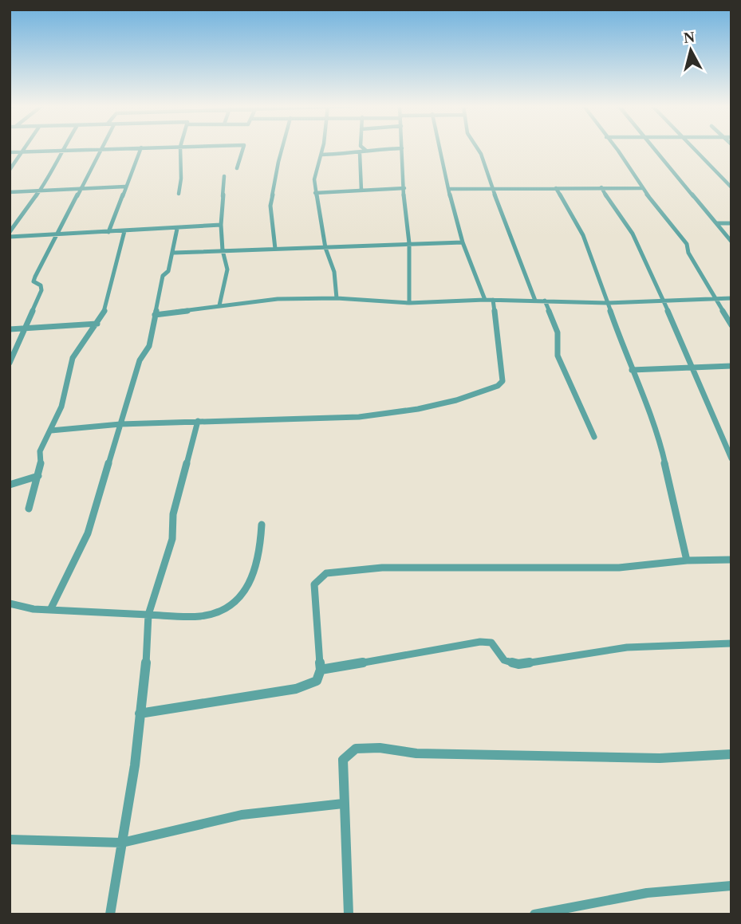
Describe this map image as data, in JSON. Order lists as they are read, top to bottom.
{
  "north": "top"
}
